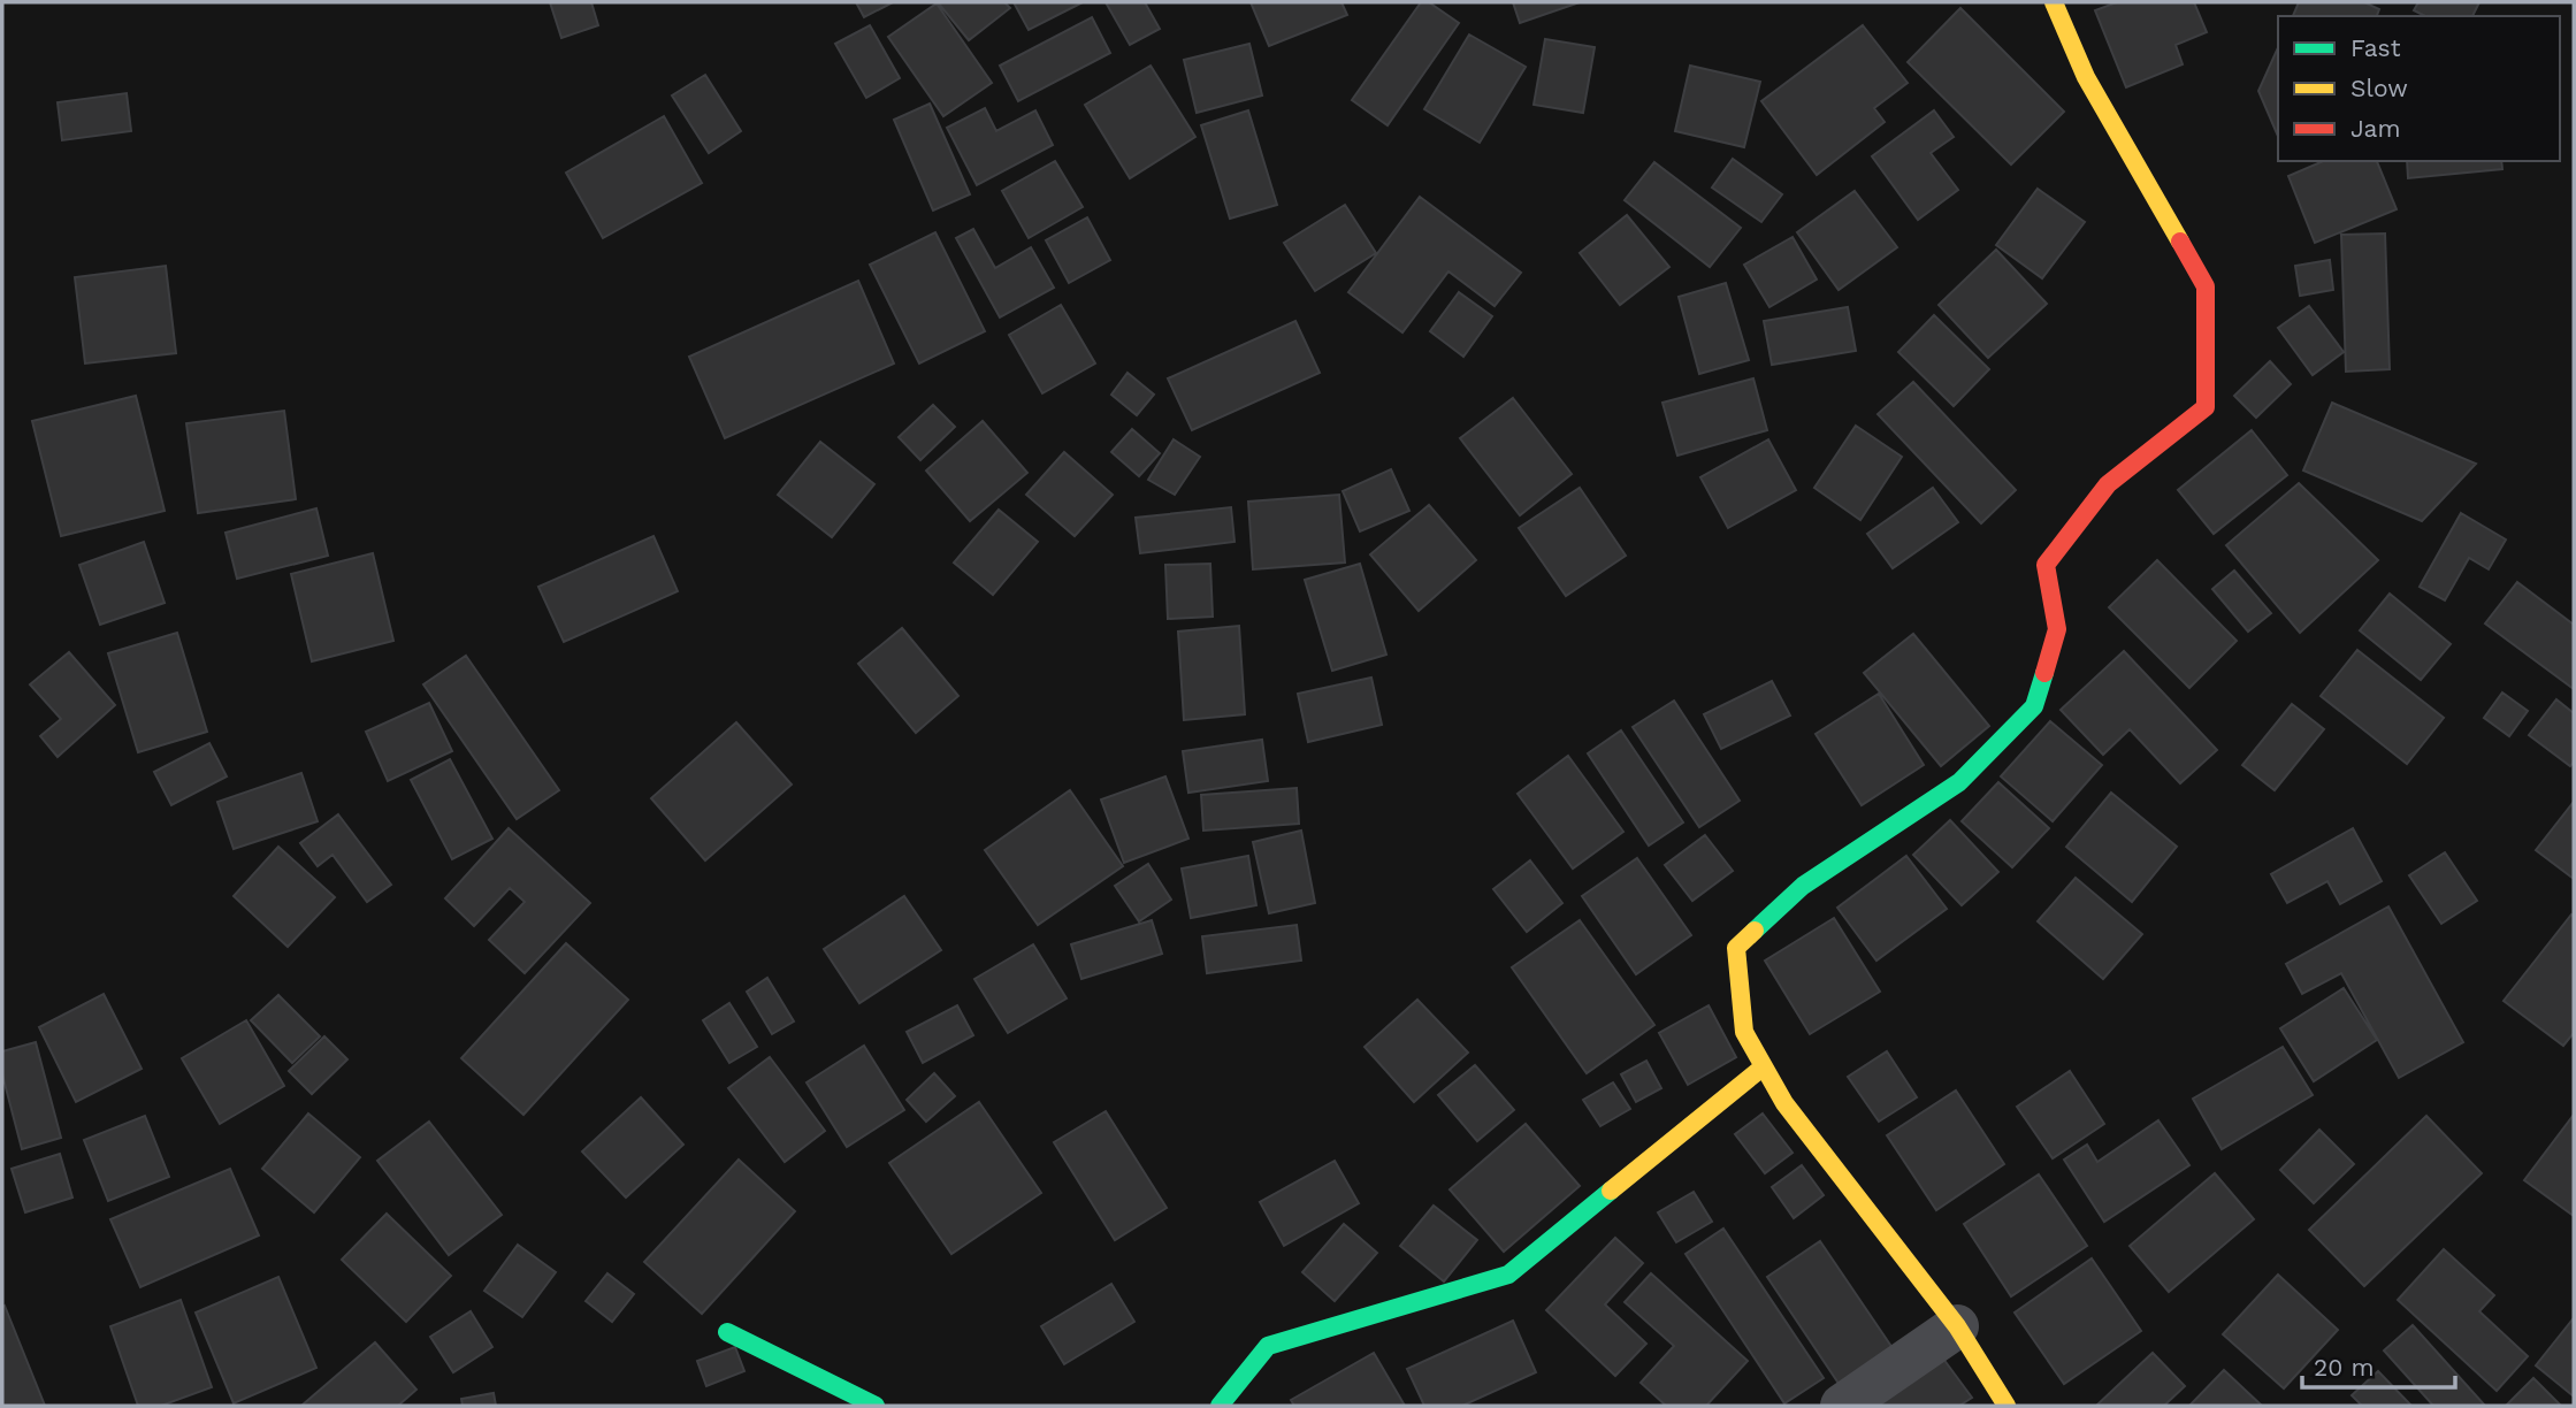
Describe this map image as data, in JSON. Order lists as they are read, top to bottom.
{
  "legend": ["Fast", "Slow", "Jam"],
  "scale_bar": "20 m"
}
